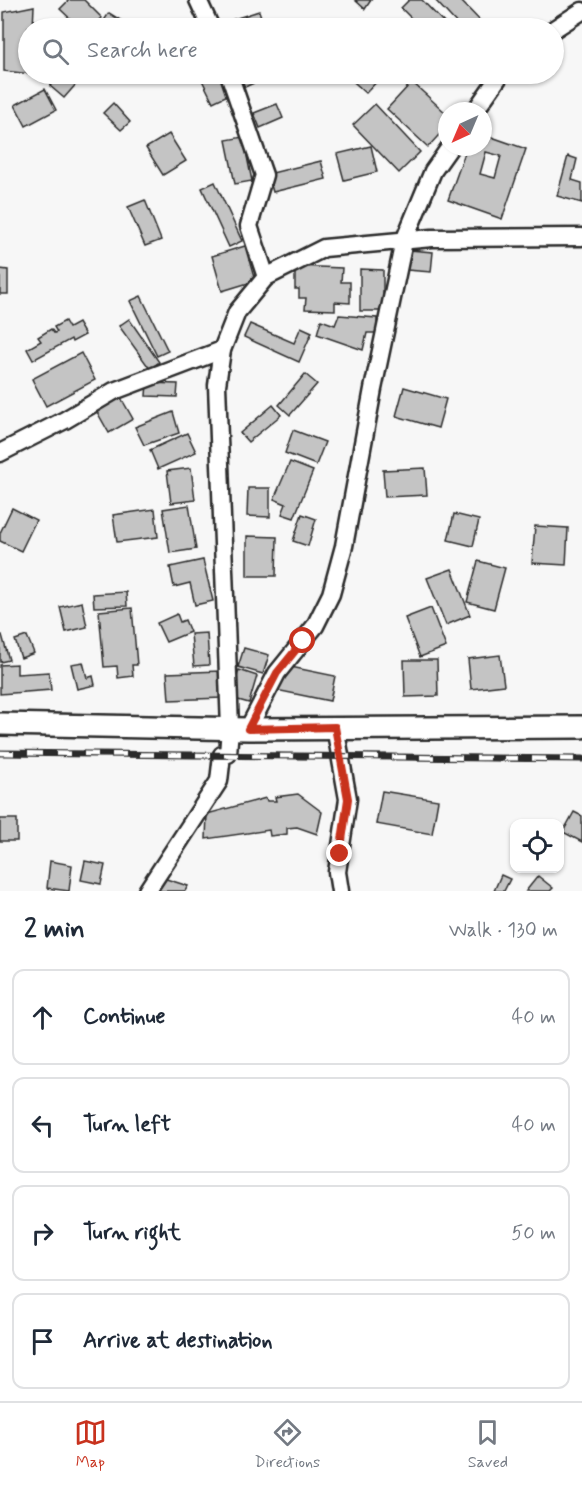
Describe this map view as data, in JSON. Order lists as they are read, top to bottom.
{
  "north": "bottom left",
  "page": {
    "search": "Search here",
    "heading": ["2 min", "Walk · 130 m"],
    "list": [
      ["Continue", "40 m"],
      ["Turn left", "40 m"],
      ["Turn right", "50 m"],
      "Arrive at destination"
    ],
    "nav": ["Map", "Directions", "Saved"]
  }
}
